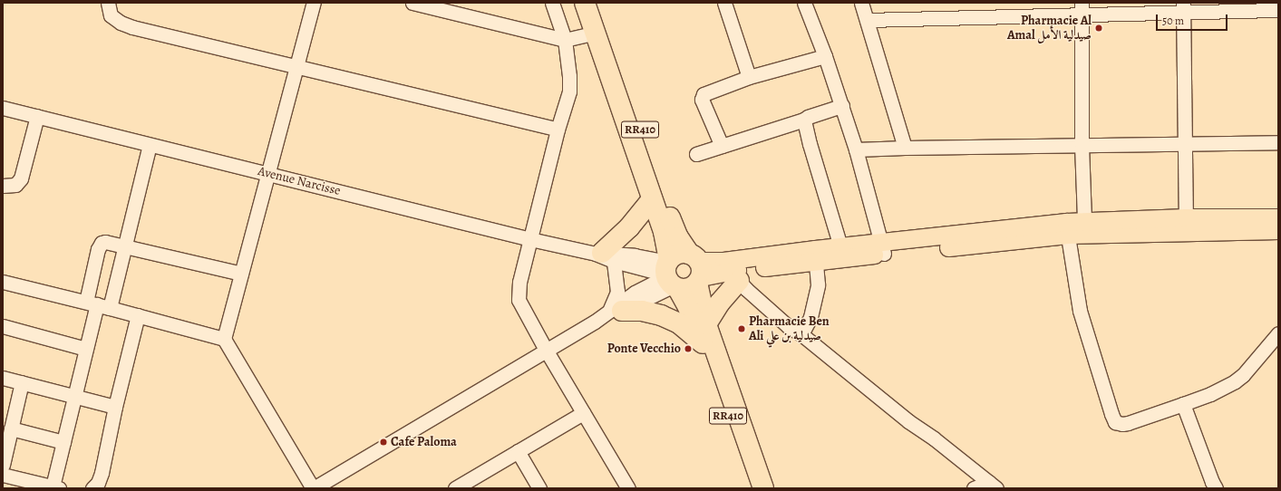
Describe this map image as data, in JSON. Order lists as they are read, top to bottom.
{
  "streets": {
    "highway": ["RR410"],
    "street": ["Avenue Narcisse"]
  },
  "crossings": [
    ["RR410", "Avenue Narcisse"]
  ],
  "places": [
    "Pharmacie Al Amal صيدلية الأمل",
    "Pharmacie Ben Ali صيدلية بن علي",
    "Ponte Vecchio",
    "Cafe Paloma"
  ],
  "scale_bar": "50 m"
}
